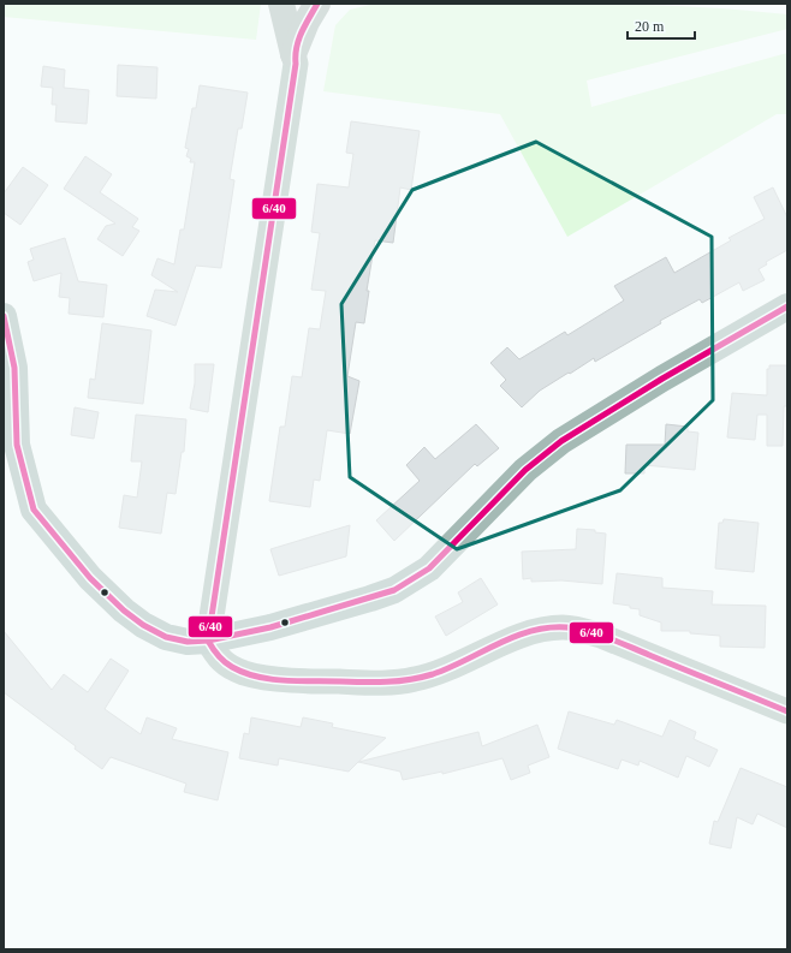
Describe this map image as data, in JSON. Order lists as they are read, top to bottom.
{
  "lines": ["transit line 6/40"],
  "scale_bar": "20 m"
}
